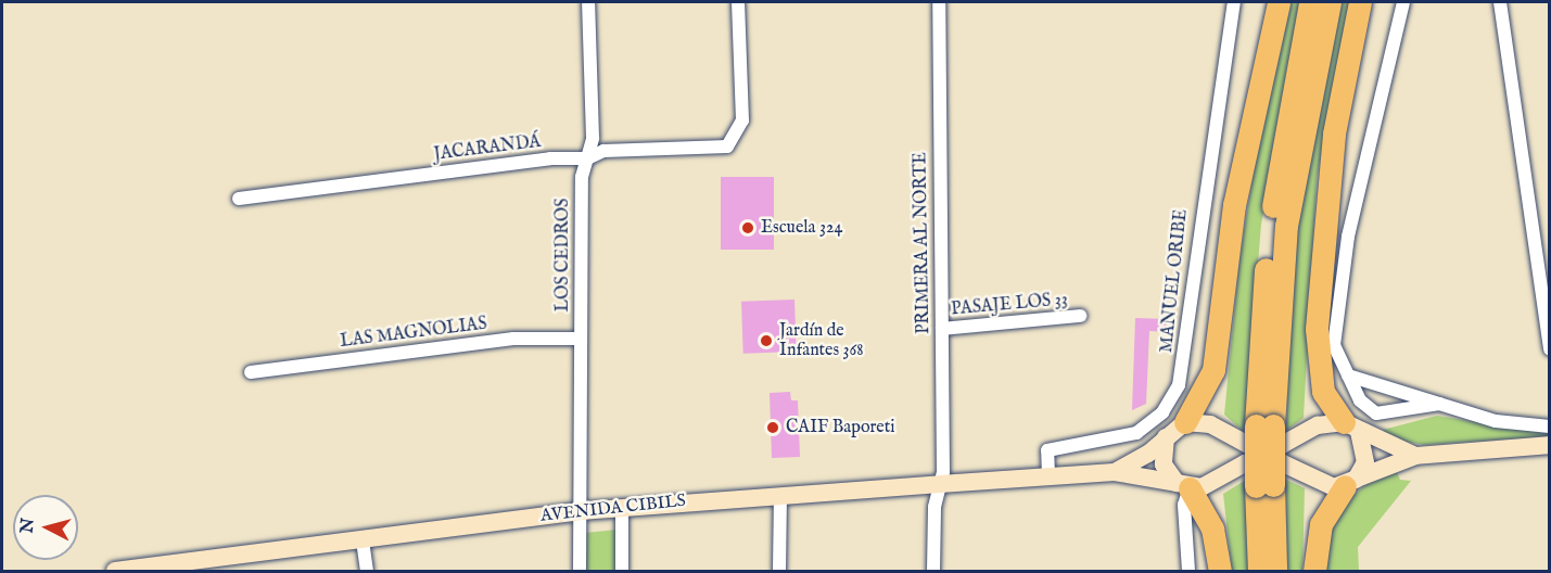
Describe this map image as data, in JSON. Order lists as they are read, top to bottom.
{
  "streets": {
    "street": [
      "JACARANDÁ",
      "PRIMERA AL NORTE",
      "LOS CEDROS",
      "MANUEL ORIBE",
      "PASAJE LOS 33",
      "LAS MAGNOLIAS",
      "AVENIDA CIBILS"
    ]
  },
  "crossings": [
    ["JACARANDÁ", "LOS CEDROS"],
    ["PRIMERA AL NORTE", "PASAJE LOS 33"],
    ["PRIMERA AL NORTE", "AVENIDA CIBILS"],
    ["LOS CEDROS", "LAS MAGNOLIAS"],
    ["LOS CEDROS", "AVENIDA CIBILS"],
    ["MANUEL ORIBE", "AVENIDA CIBILS"]
  ],
  "places": ["Escuela 324", "Jardín de Infantes 368", "CAIF Baporeti"],
  "north": "left"
}
